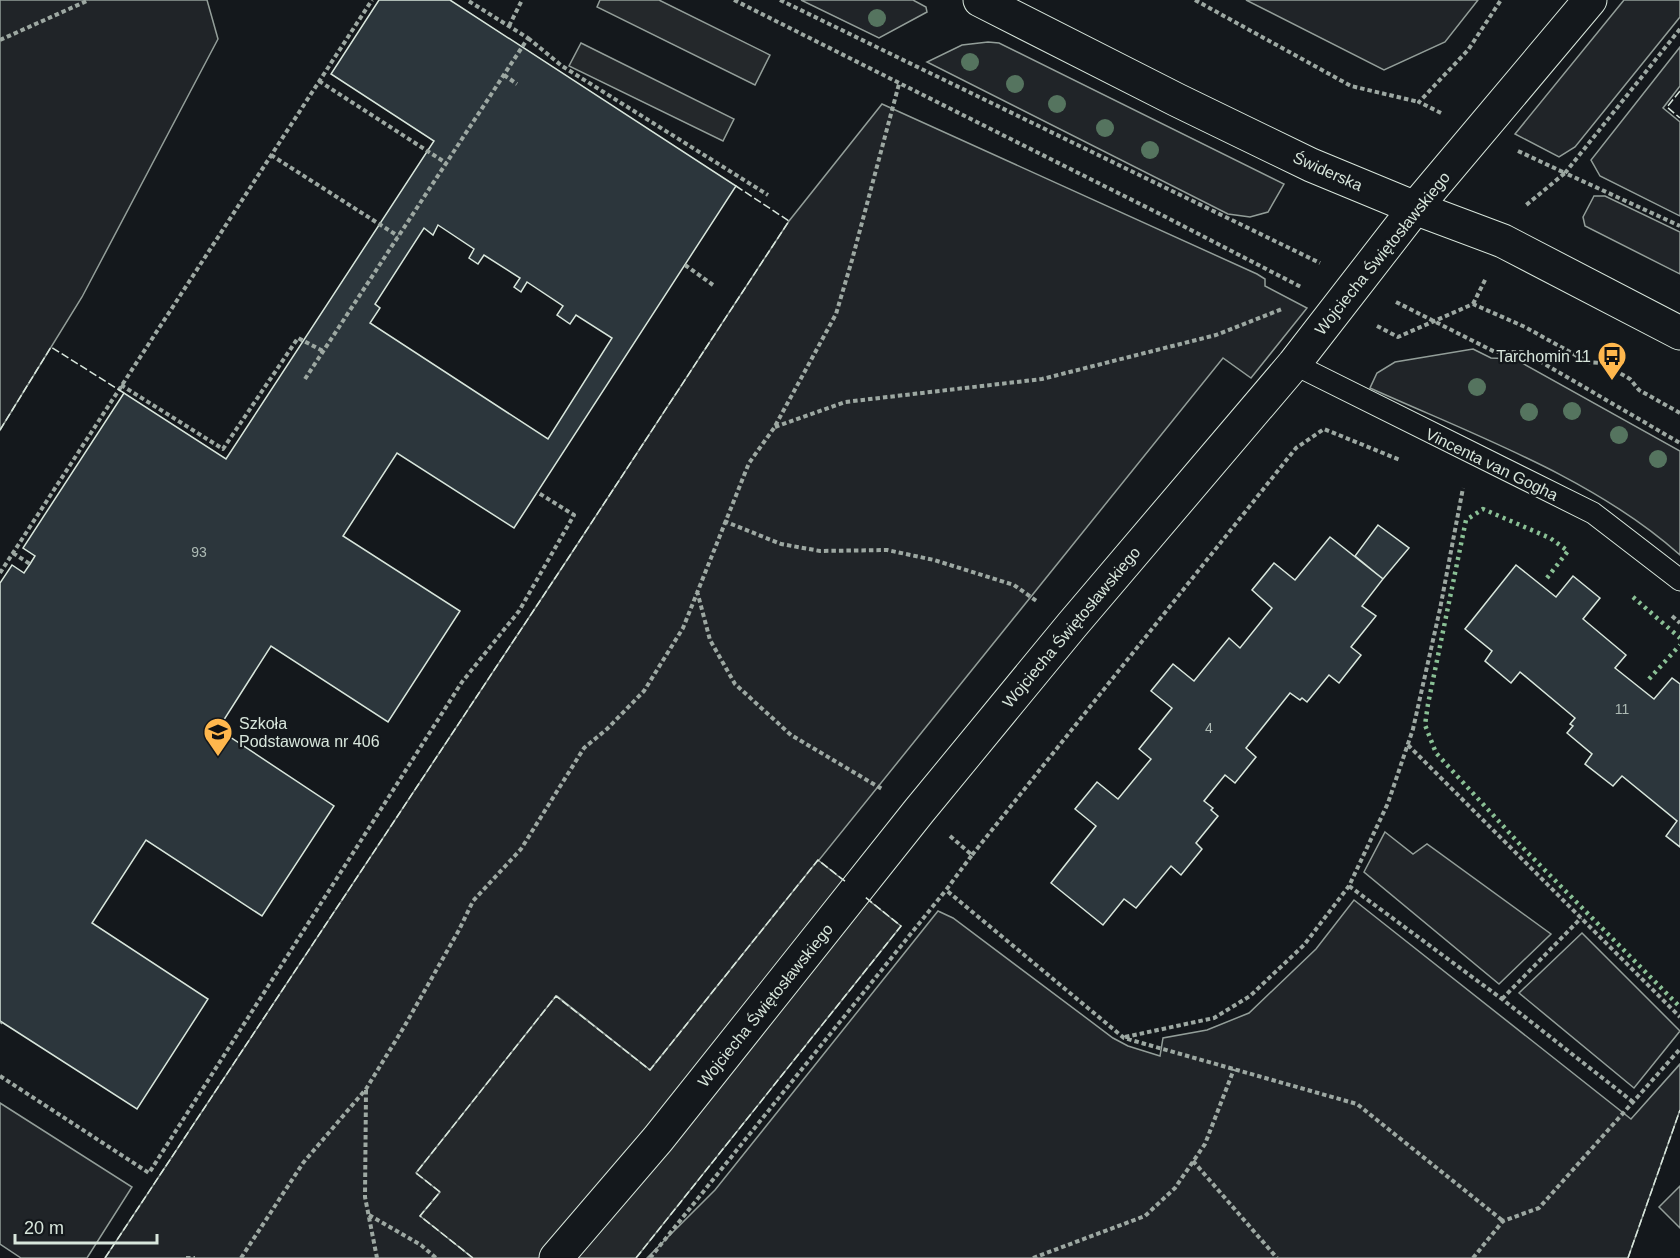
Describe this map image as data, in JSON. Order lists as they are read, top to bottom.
{
  "streets": {
    "street": ["Świderska", "Wojciecha Świętosławskiego"],
    "lane": ["Vincenta van Gogha"]
  },
  "crossings": [
    ["Świderska", "Wojciecha Świętosławskiego"],
    ["Wojciecha Świętosławskiego", "Vincenta van Gogha"]
  ],
  "places": {
    "bus stop": ["Tarchomin 11"],
    "school or university": ["Szkoła Podstawowa nr 406"]
  },
  "house_numbers": ["93", "11", "4"],
  "scale_bar": "20 m"
}
